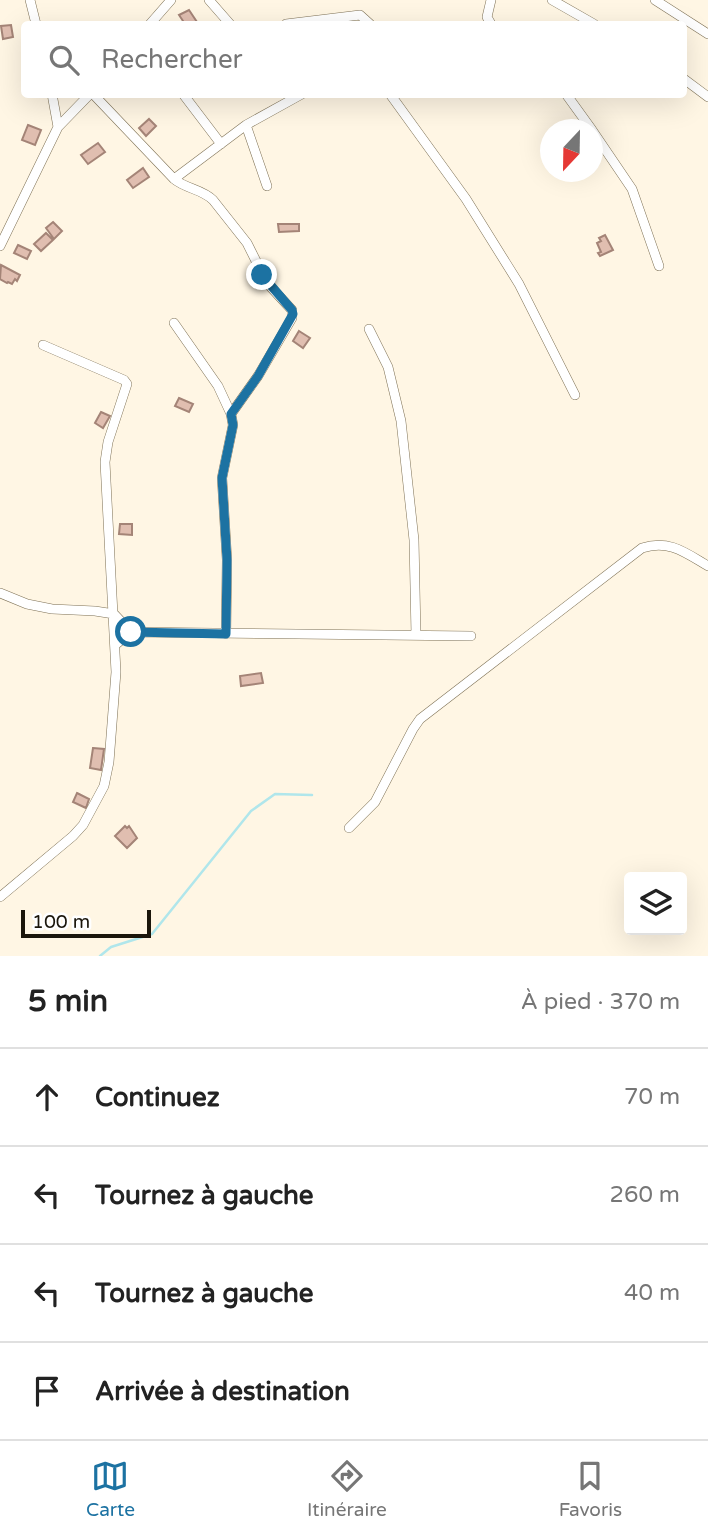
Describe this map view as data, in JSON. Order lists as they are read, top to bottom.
{
  "scale_bar": "100 m",
  "north": "bottom",
  "page": {
    "search": "Rechercher",
    "scale": "100 m",
    "heading": ["5 min", "À pied · 370 m"],
    "list": [
      ["Continuez", "70 m"],
      ["Tournez à gauche", "260 m"],
      ["Tournez à gauche", "40 m"],
      "Arrivée à destination"
    ],
    "nav": ["Carte", "Itinéraire", "Favoris"]
  }
}
